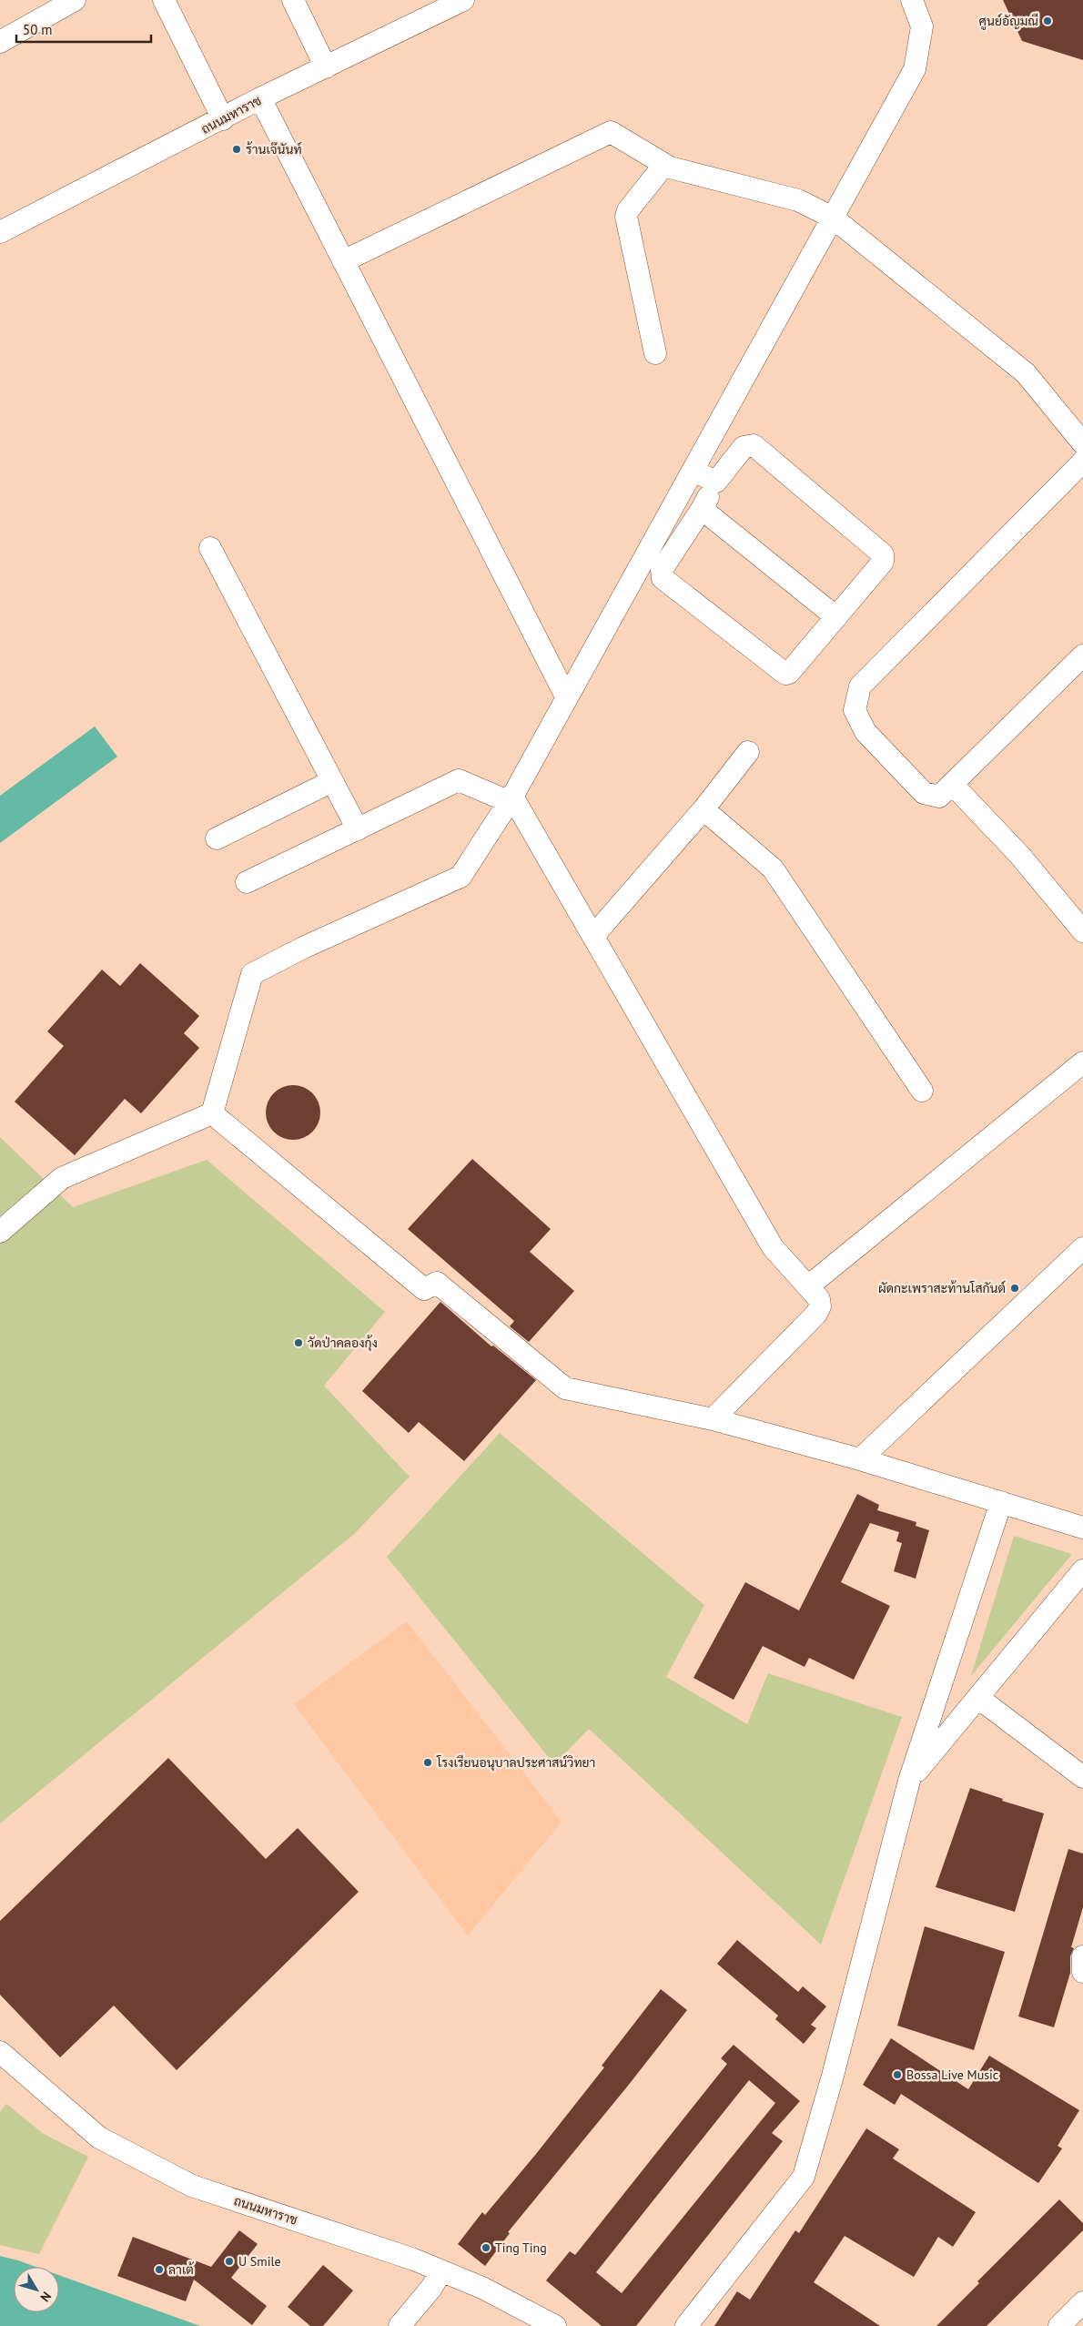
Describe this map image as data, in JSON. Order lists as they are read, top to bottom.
{
  "streets": {
    "street": ["ถนนมหาราช"]
  },
  "places": [
    "ศูนย์อัญมณี",
    "ร้านเจ๊นันท์",
    "ผัดกะเพราสะท้านโสกันต์",
    "วัดป่าคลองกุ้ง",
    "โรงเรียนอนุบาลประศาสน์วิทยา",
    "Bossa Live Music",
    "Ting Ting",
    "U Smile",
    "ลาเต้"
  ],
  "scale_bar": "50 m",
  "north": "bottom right"
}
